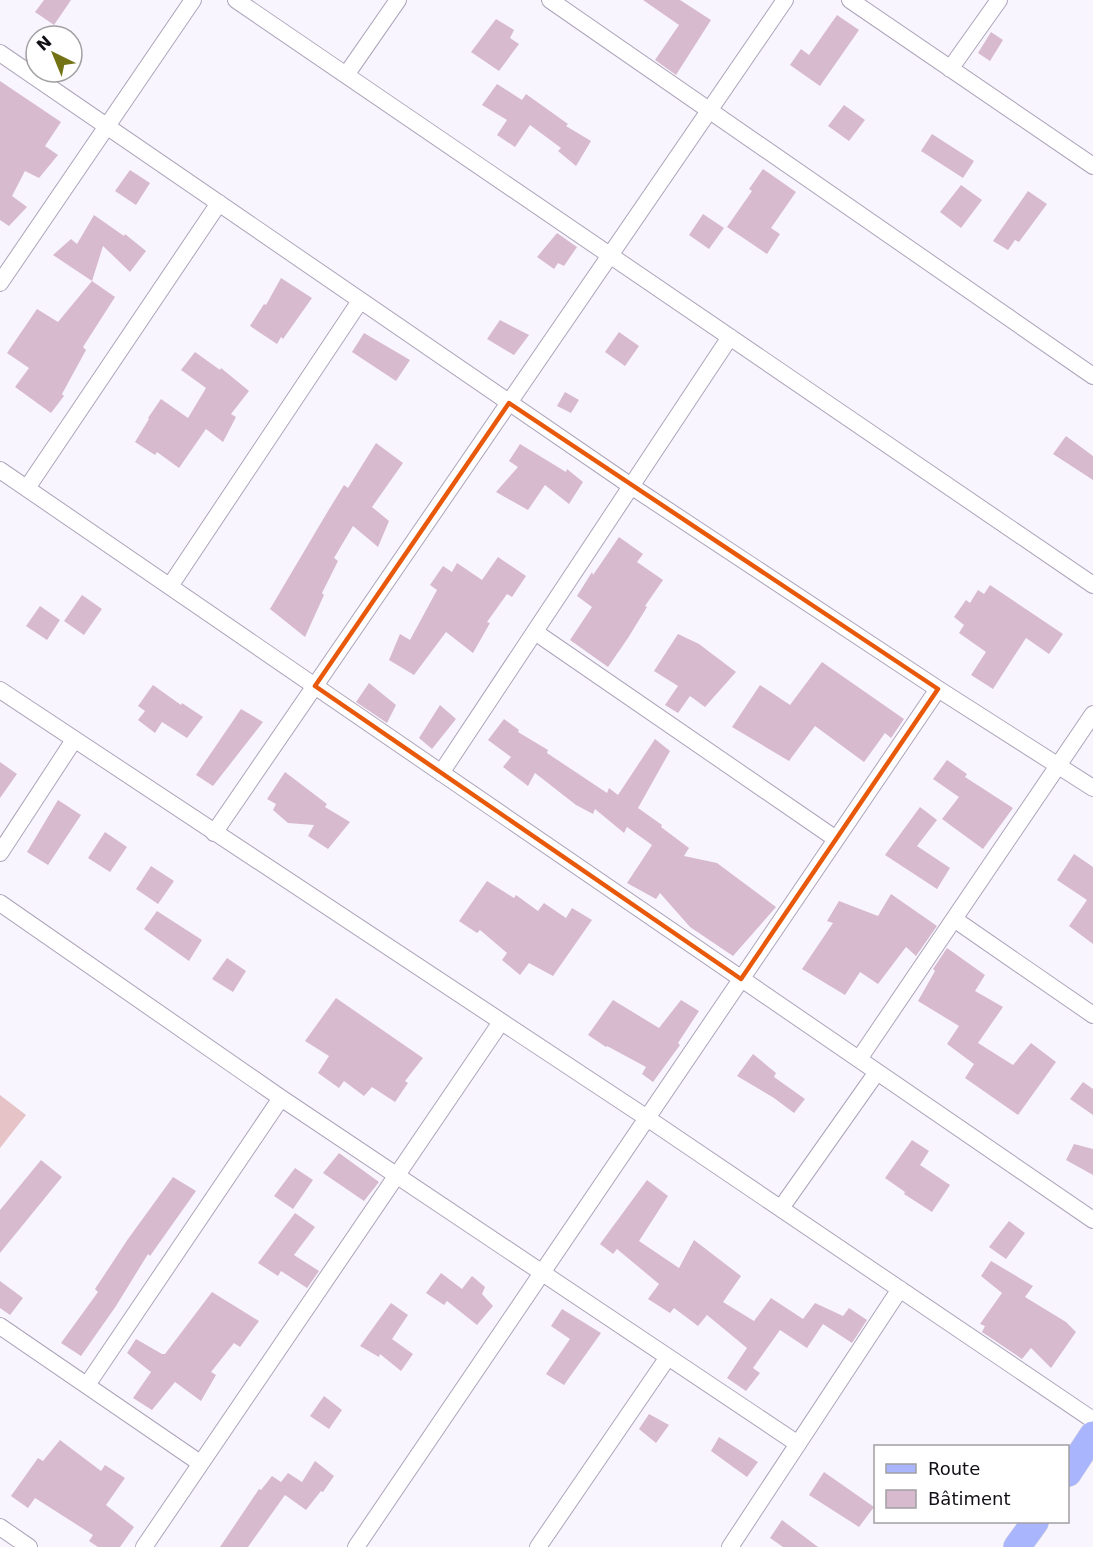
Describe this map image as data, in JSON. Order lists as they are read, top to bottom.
{
  "legend": ["Route", "Bâtiment"],
  "north": "top left"
}
